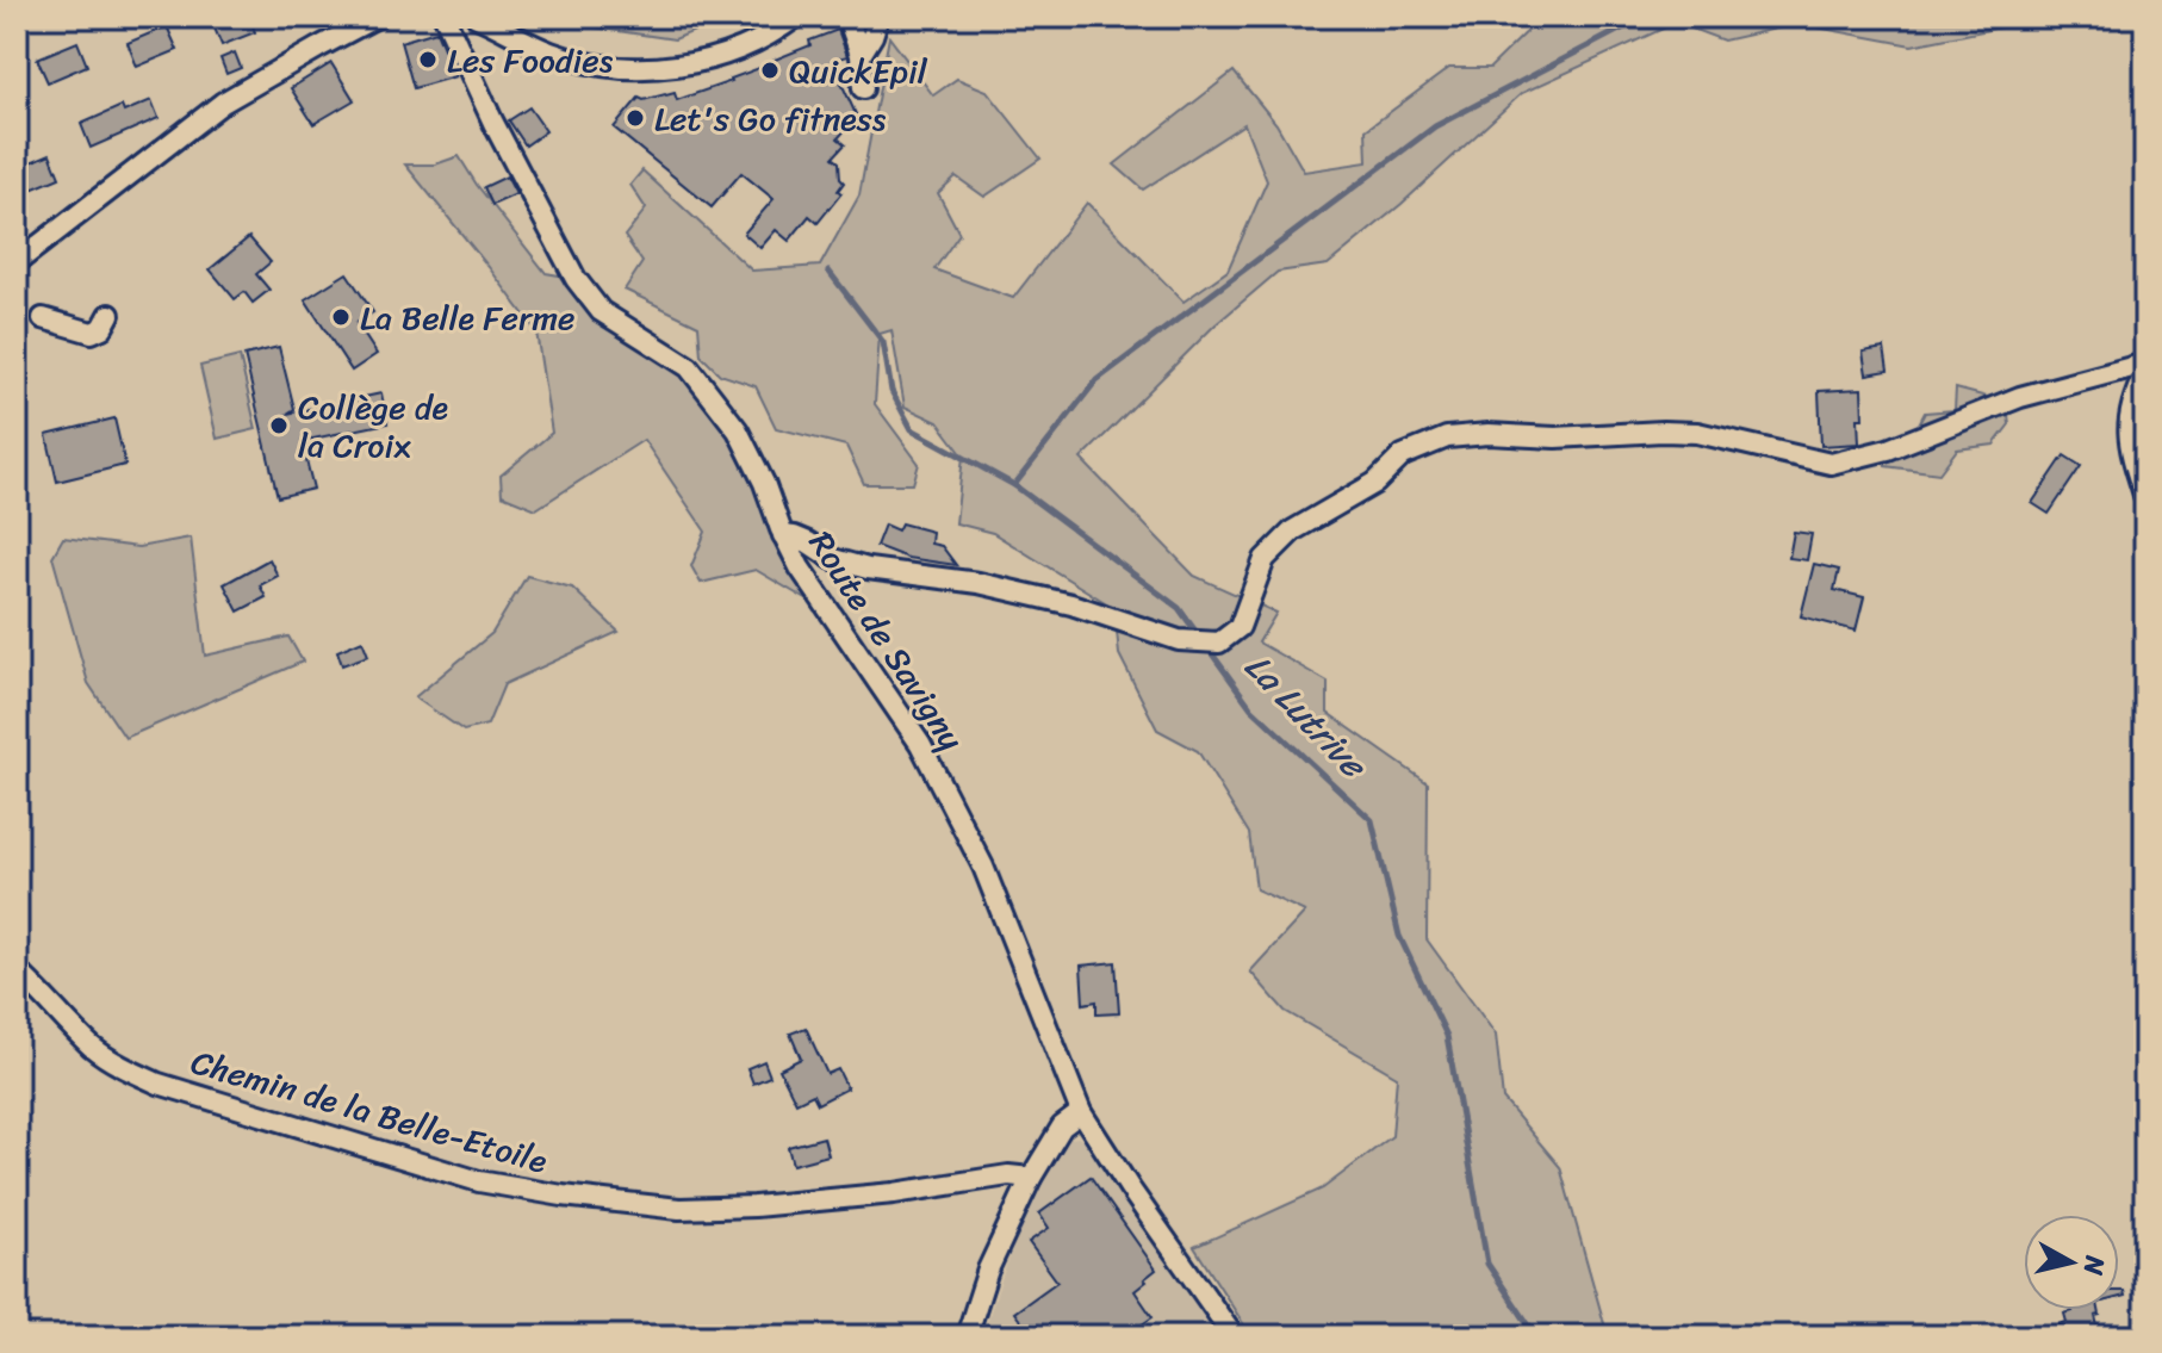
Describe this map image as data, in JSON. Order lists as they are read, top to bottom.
{
  "streets": {
    "street": ["Route de Savigny", "Chemin de la Belle-Etoile"]
  },
  "water": ["La Lutrive"],
  "places": [
    "Les Foodies",
    "QuickEpil",
    "Let's Go fitness",
    "La Belle Ferme",
    "Collège de la Croix"
  ],
  "north": "right"
}
